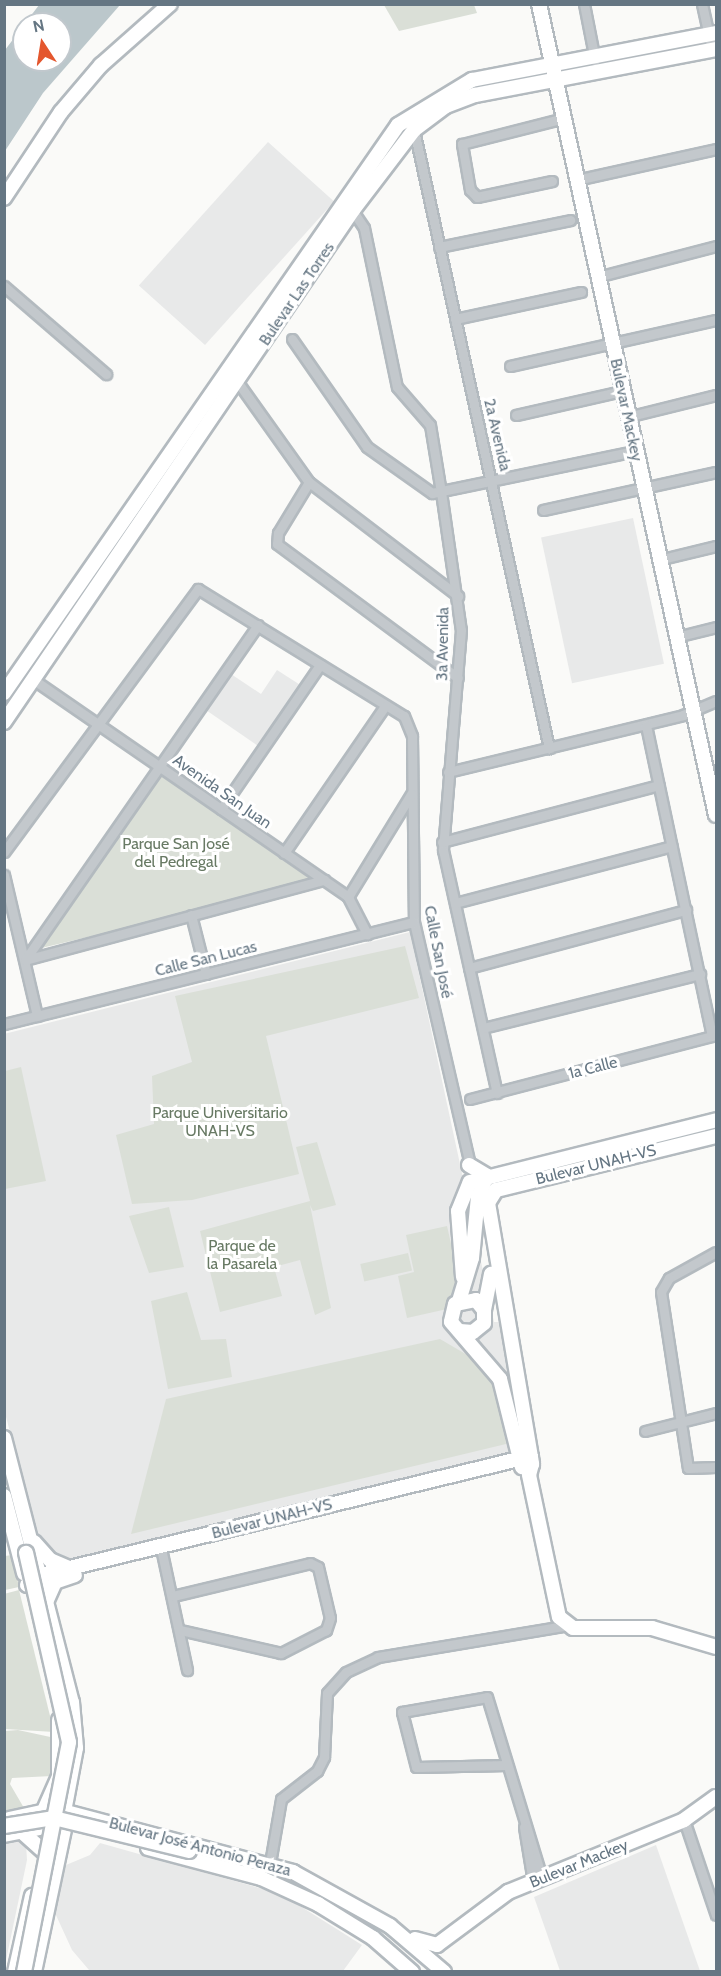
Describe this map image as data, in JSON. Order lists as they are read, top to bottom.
{
  "streets": {
    "main road": [
      "Bulevar Las Torres",
      "Bulevar Mackey",
      "Bulevar UNAH-VS",
      "Bulevar José Antonio Peraza"
    ],
    "street": [
      "2a Avenida",
      "3a Avenida",
      "Avenida San Juan",
      "Calle San José",
      "Calle San Lucas",
      "1a Calle"
    ]
  },
  "crossings": [
    ["Bulevar Las Torres", "Bulevar Mackey"],
    ["Bulevar Las Torres", "2a Avenida"],
    ["Bulevar Las Torres", "3a Avenida"],
    ["Bulevar Las Torres", "Avenida San Juan"],
    ["3a Avenida", "1a Calle"],
    ["Avenida San Juan", "Calle San Lucas"],
    ["Calle San José", "Calle San Lucas"],
    ["Calle San José", "1a Calle"]
  ],
  "parks": ["Parque San José del Pedregal", "Parque Universitario UNAH-VS", "Parque de la Pasarela"],
  "north": "top"
}
